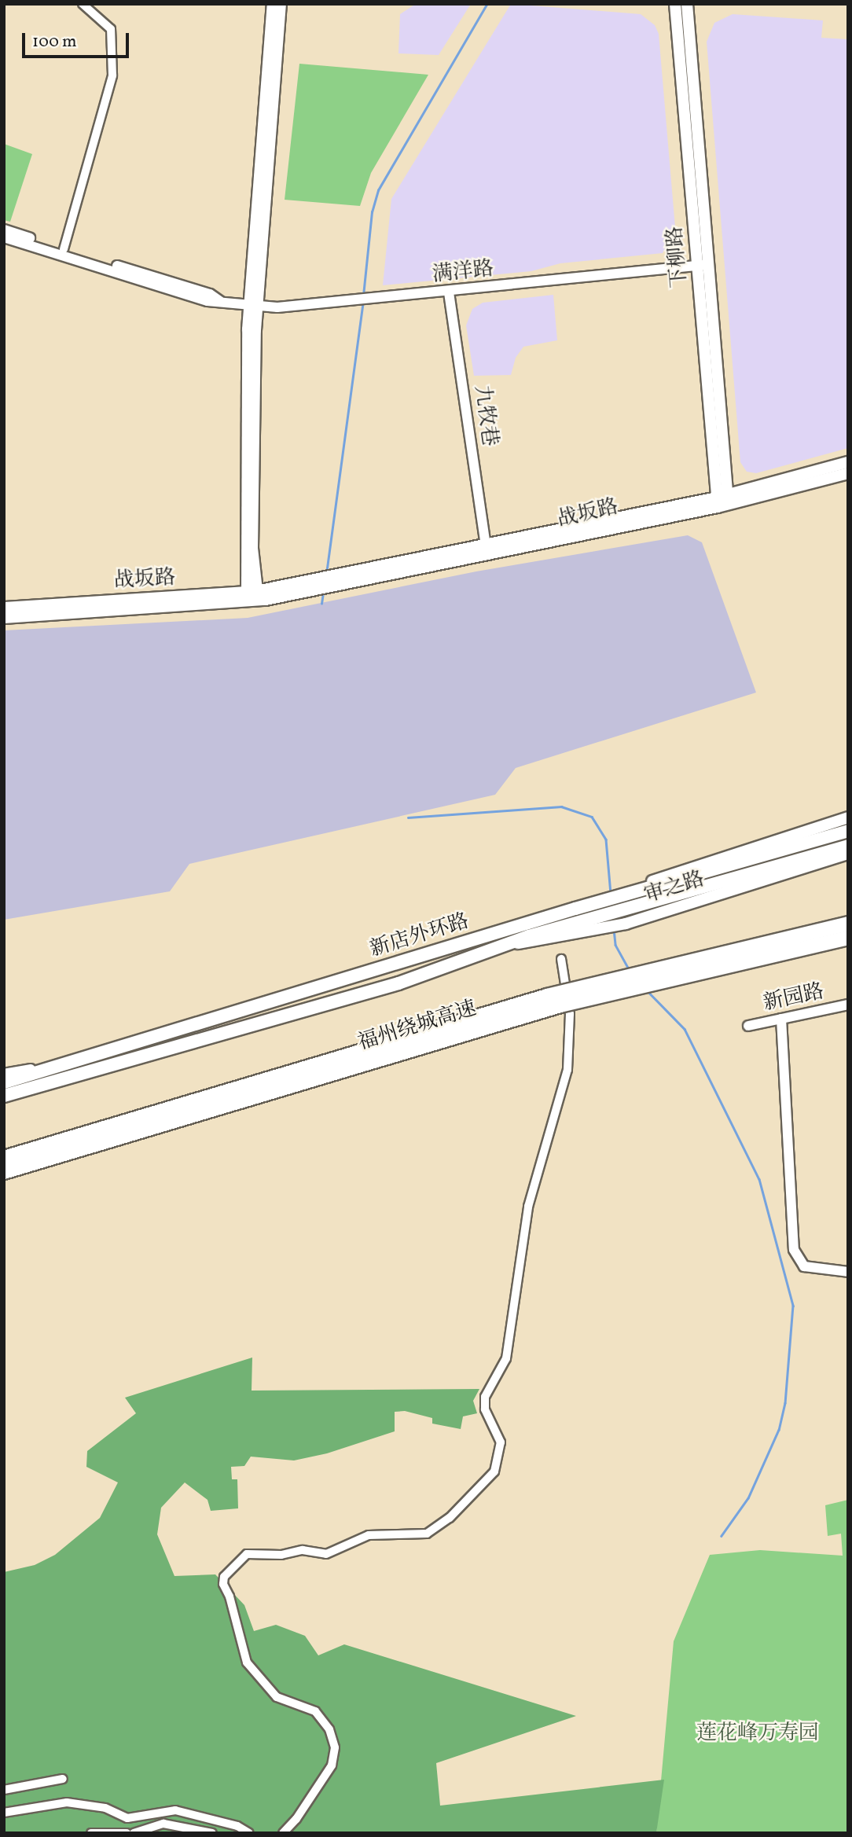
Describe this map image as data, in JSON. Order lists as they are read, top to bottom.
{
  "streets": {
    "highway": ["福州绕城高速"],
    "main road": [
      "下柳路",
      "战坂路",
      "审之路",
      "新店外环路"
    ],
    "street": ["满洋路", "九牧巷", "新园路"]
  },
  "crossings": [
    ["下柳路", "满洋路"],
    ["下柳路", "战坂路"],
    ["满洋路", "九牧巷"],
    ["九牧巷", "战坂路"],
    ["审之路", "新店外环路"]
  ],
  "parks": ["莲花峰万寿园"],
  "scale_bar": "100 m"
}
